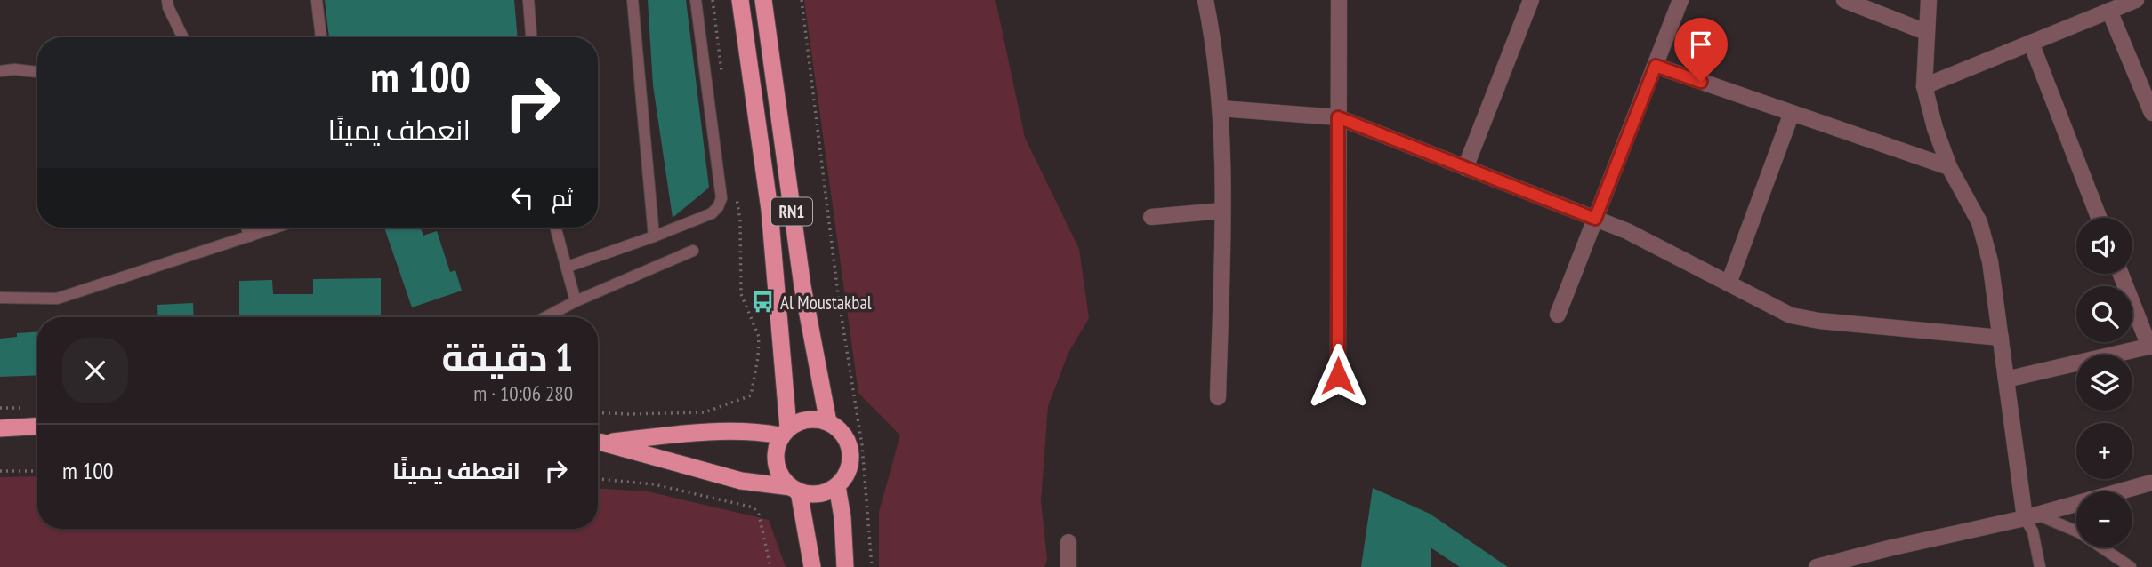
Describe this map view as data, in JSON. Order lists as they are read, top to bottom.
{
  "streets": {
    "highway": ["RN1"]
  },
  "places": {
    "bus stop": ["Al Moustakbal"]
  },
  "page": {
    "turn": ["100 m", "انعطف يمينًا"],
    "then": "ثم",
    "map_buttons": ["+", "−"],
    "heading": ["1 دقيقة", "280 m · 10:06"],
    "list": [
      {
        "name": "انعطف يمينًا",
        "value": "100 m"
      }
    ]
  }
}
